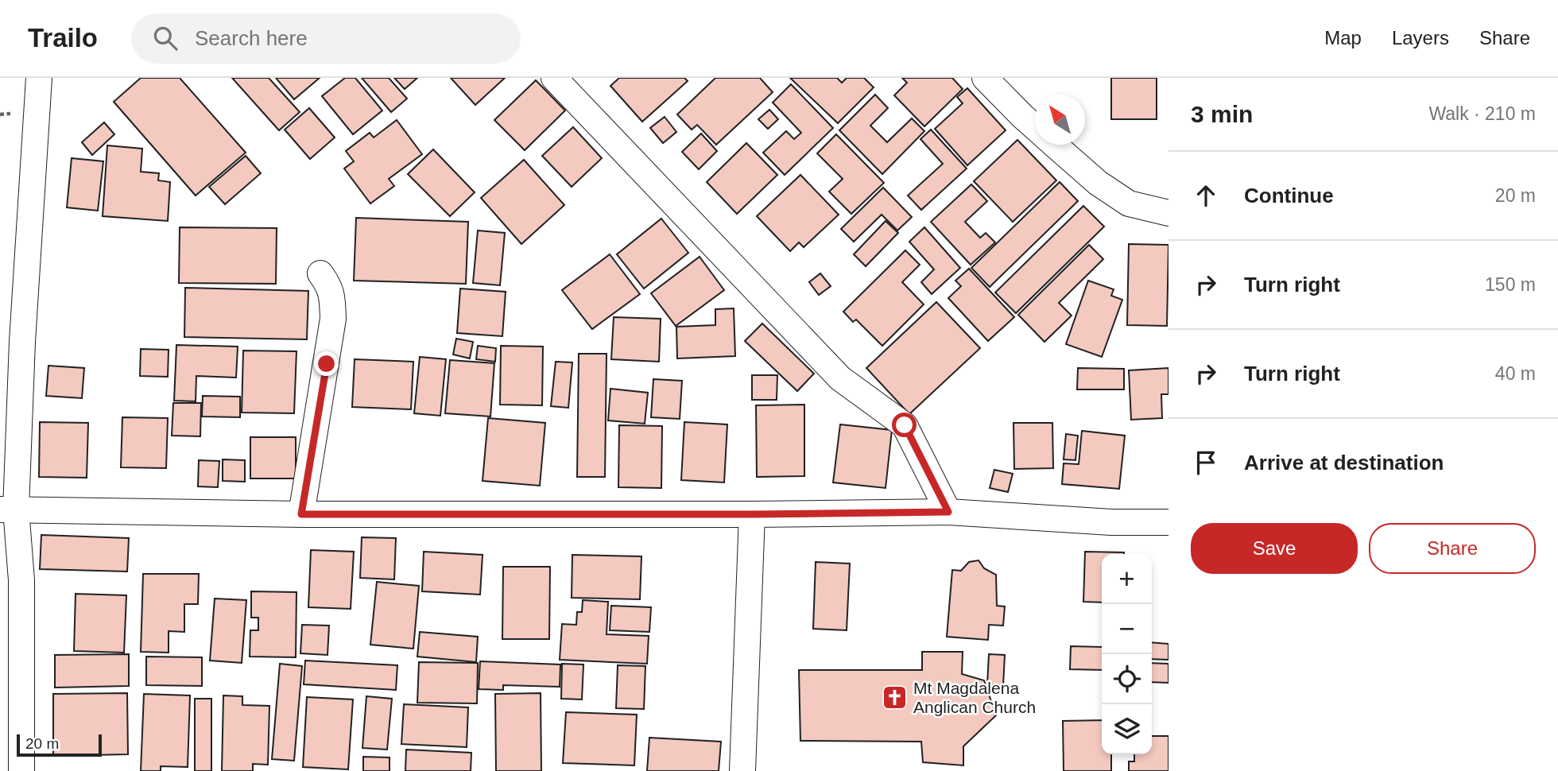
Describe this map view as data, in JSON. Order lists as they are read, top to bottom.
{
  "places": {
    "church": ["Mt Magdalena Anglican Church"]
  },
  "scale_bar": "20 m",
  "north": "top left",
  "page": {
    "header": "Trailo",
    "search": "Search here",
    "nav": ["Map", "Layers", "Share"],
    "heading": ["3 min", "Walk · 210 m"],
    "list": [
      ["Continue", "20 m"],
      ["Turn right", "150 m"],
      ["Turn right", "40 m"],
      "Arrive at destination"
    ],
    "buttons": ["Save", "Share"],
    "map_buttons": ["+", "−"],
    "scale": "20 m"
  }
}
